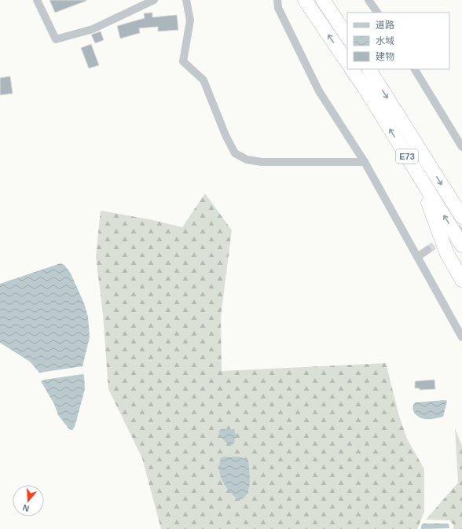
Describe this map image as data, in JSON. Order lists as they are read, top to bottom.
{
  "streets": {
    "highway": ["E73"]
  },
  "legend": ["道路", "水域", "建物"],
  "north": "bottom"
}
